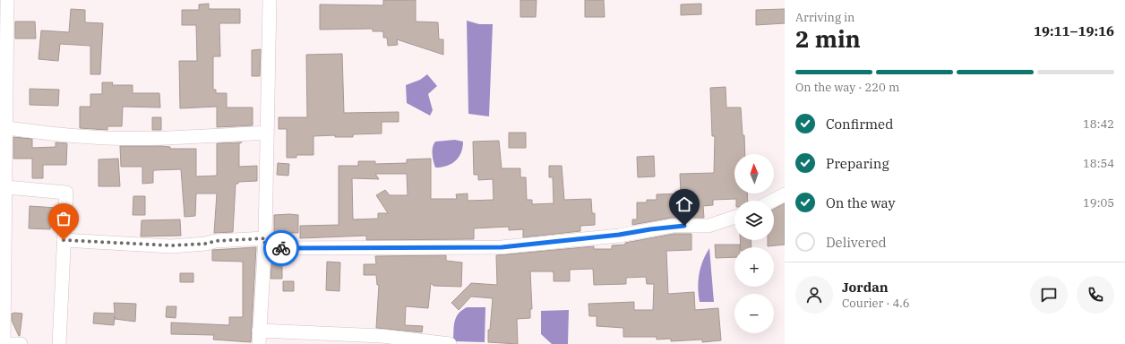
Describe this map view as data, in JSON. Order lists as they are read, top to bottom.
{
  "north": "top",
  "page": {
    "heading": ["2 min", "Arriving in", "19:11–19:16"],
    "panel": ["Jordan", "Courier · 4.6"],
    "bar": "On the way · 220 m",
    "list": [
      ["Confirmed", "18:42"],
      ["Preparing", "18:54"],
      ["On the way", "19:05"],
      "Delivered"
    ],
    "map_buttons": ["+", "−"]
  }
}
